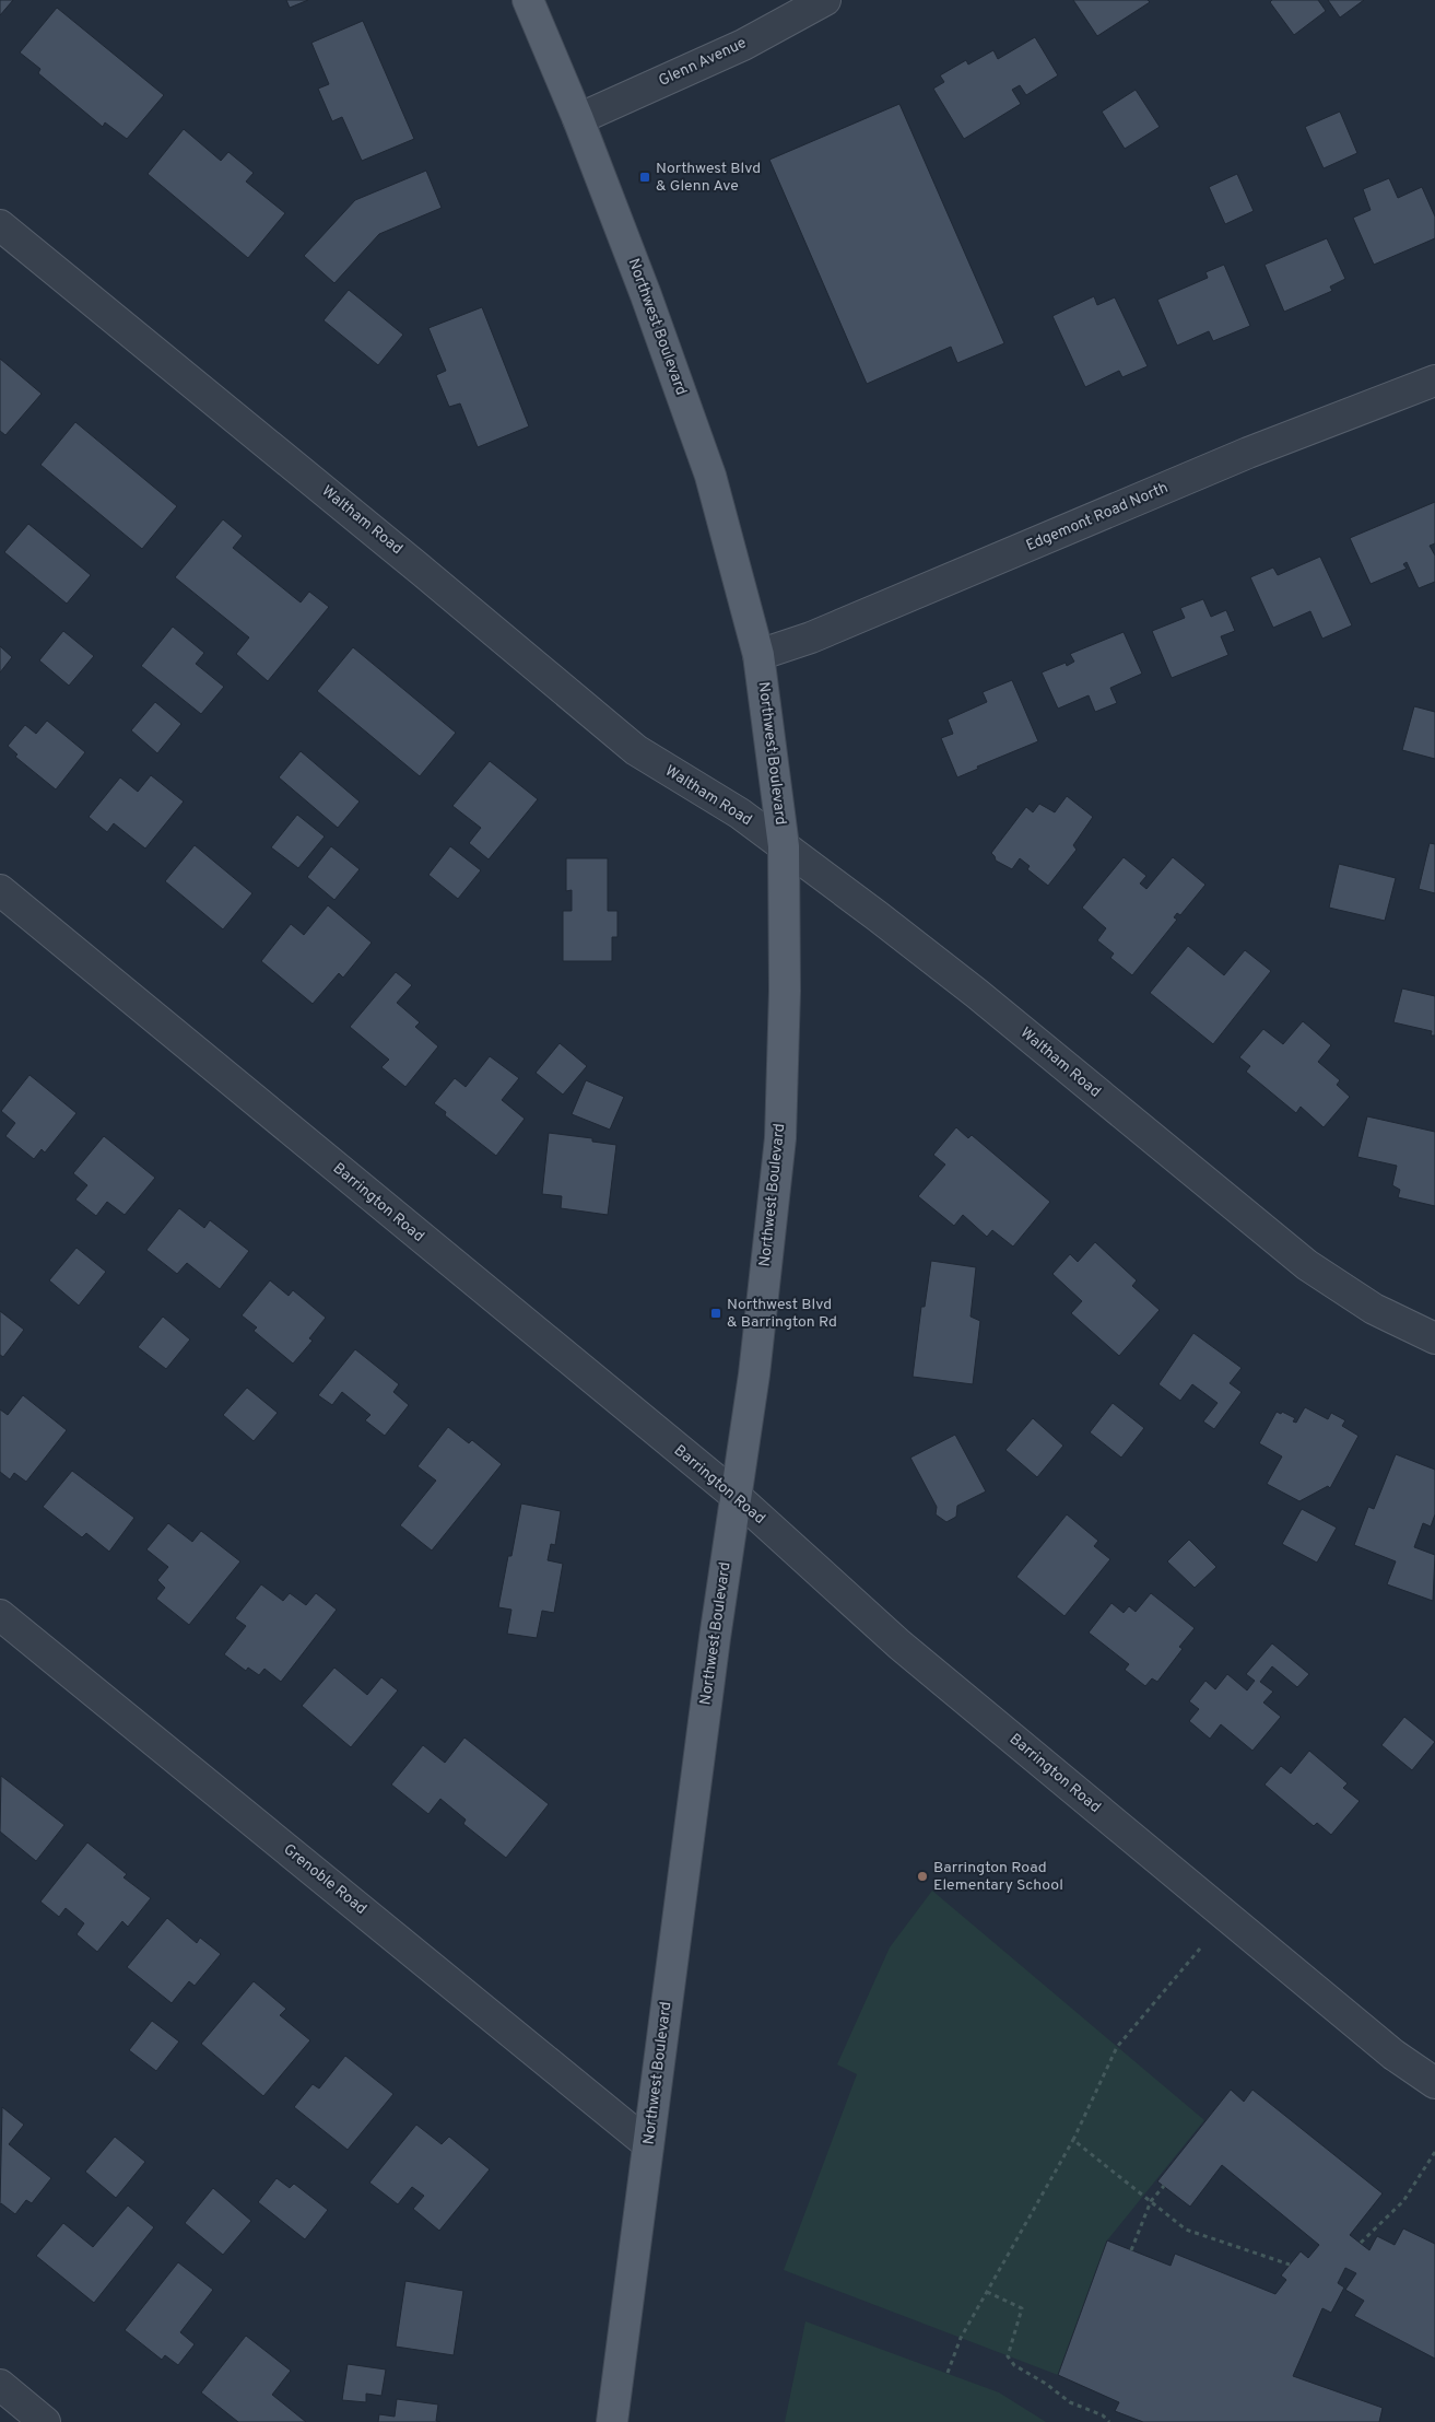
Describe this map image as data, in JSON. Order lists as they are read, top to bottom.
{
  "streets": {
    "main road": ["Northwest Boulevard"],
    "street": [
      "Glenn Avenue",
      "Edgemont Road North",
      "Waltham Road",
      "Barrington Road",
      "Grenoble Road"
    ]
  },
  "crossings": [
    ["Glenn Avenue", "Northwest Boulevard"],
    ["Northwest Boulevard", "Edgemont Road North"],
    ["Northwest Boulevard", "Waltham Road"],
    ["Northwest Boulevard", "Barrington Road"],
    ["Northwest Boulevard", "Grenoble Road"]
  ],
  "places": {
    "transit": ["Northwest Blvd & Glenn Ave", "Northwest Blvd & Barrington Rd"],
    "other": ["Barrington Road Elementary School"]
  }
}
